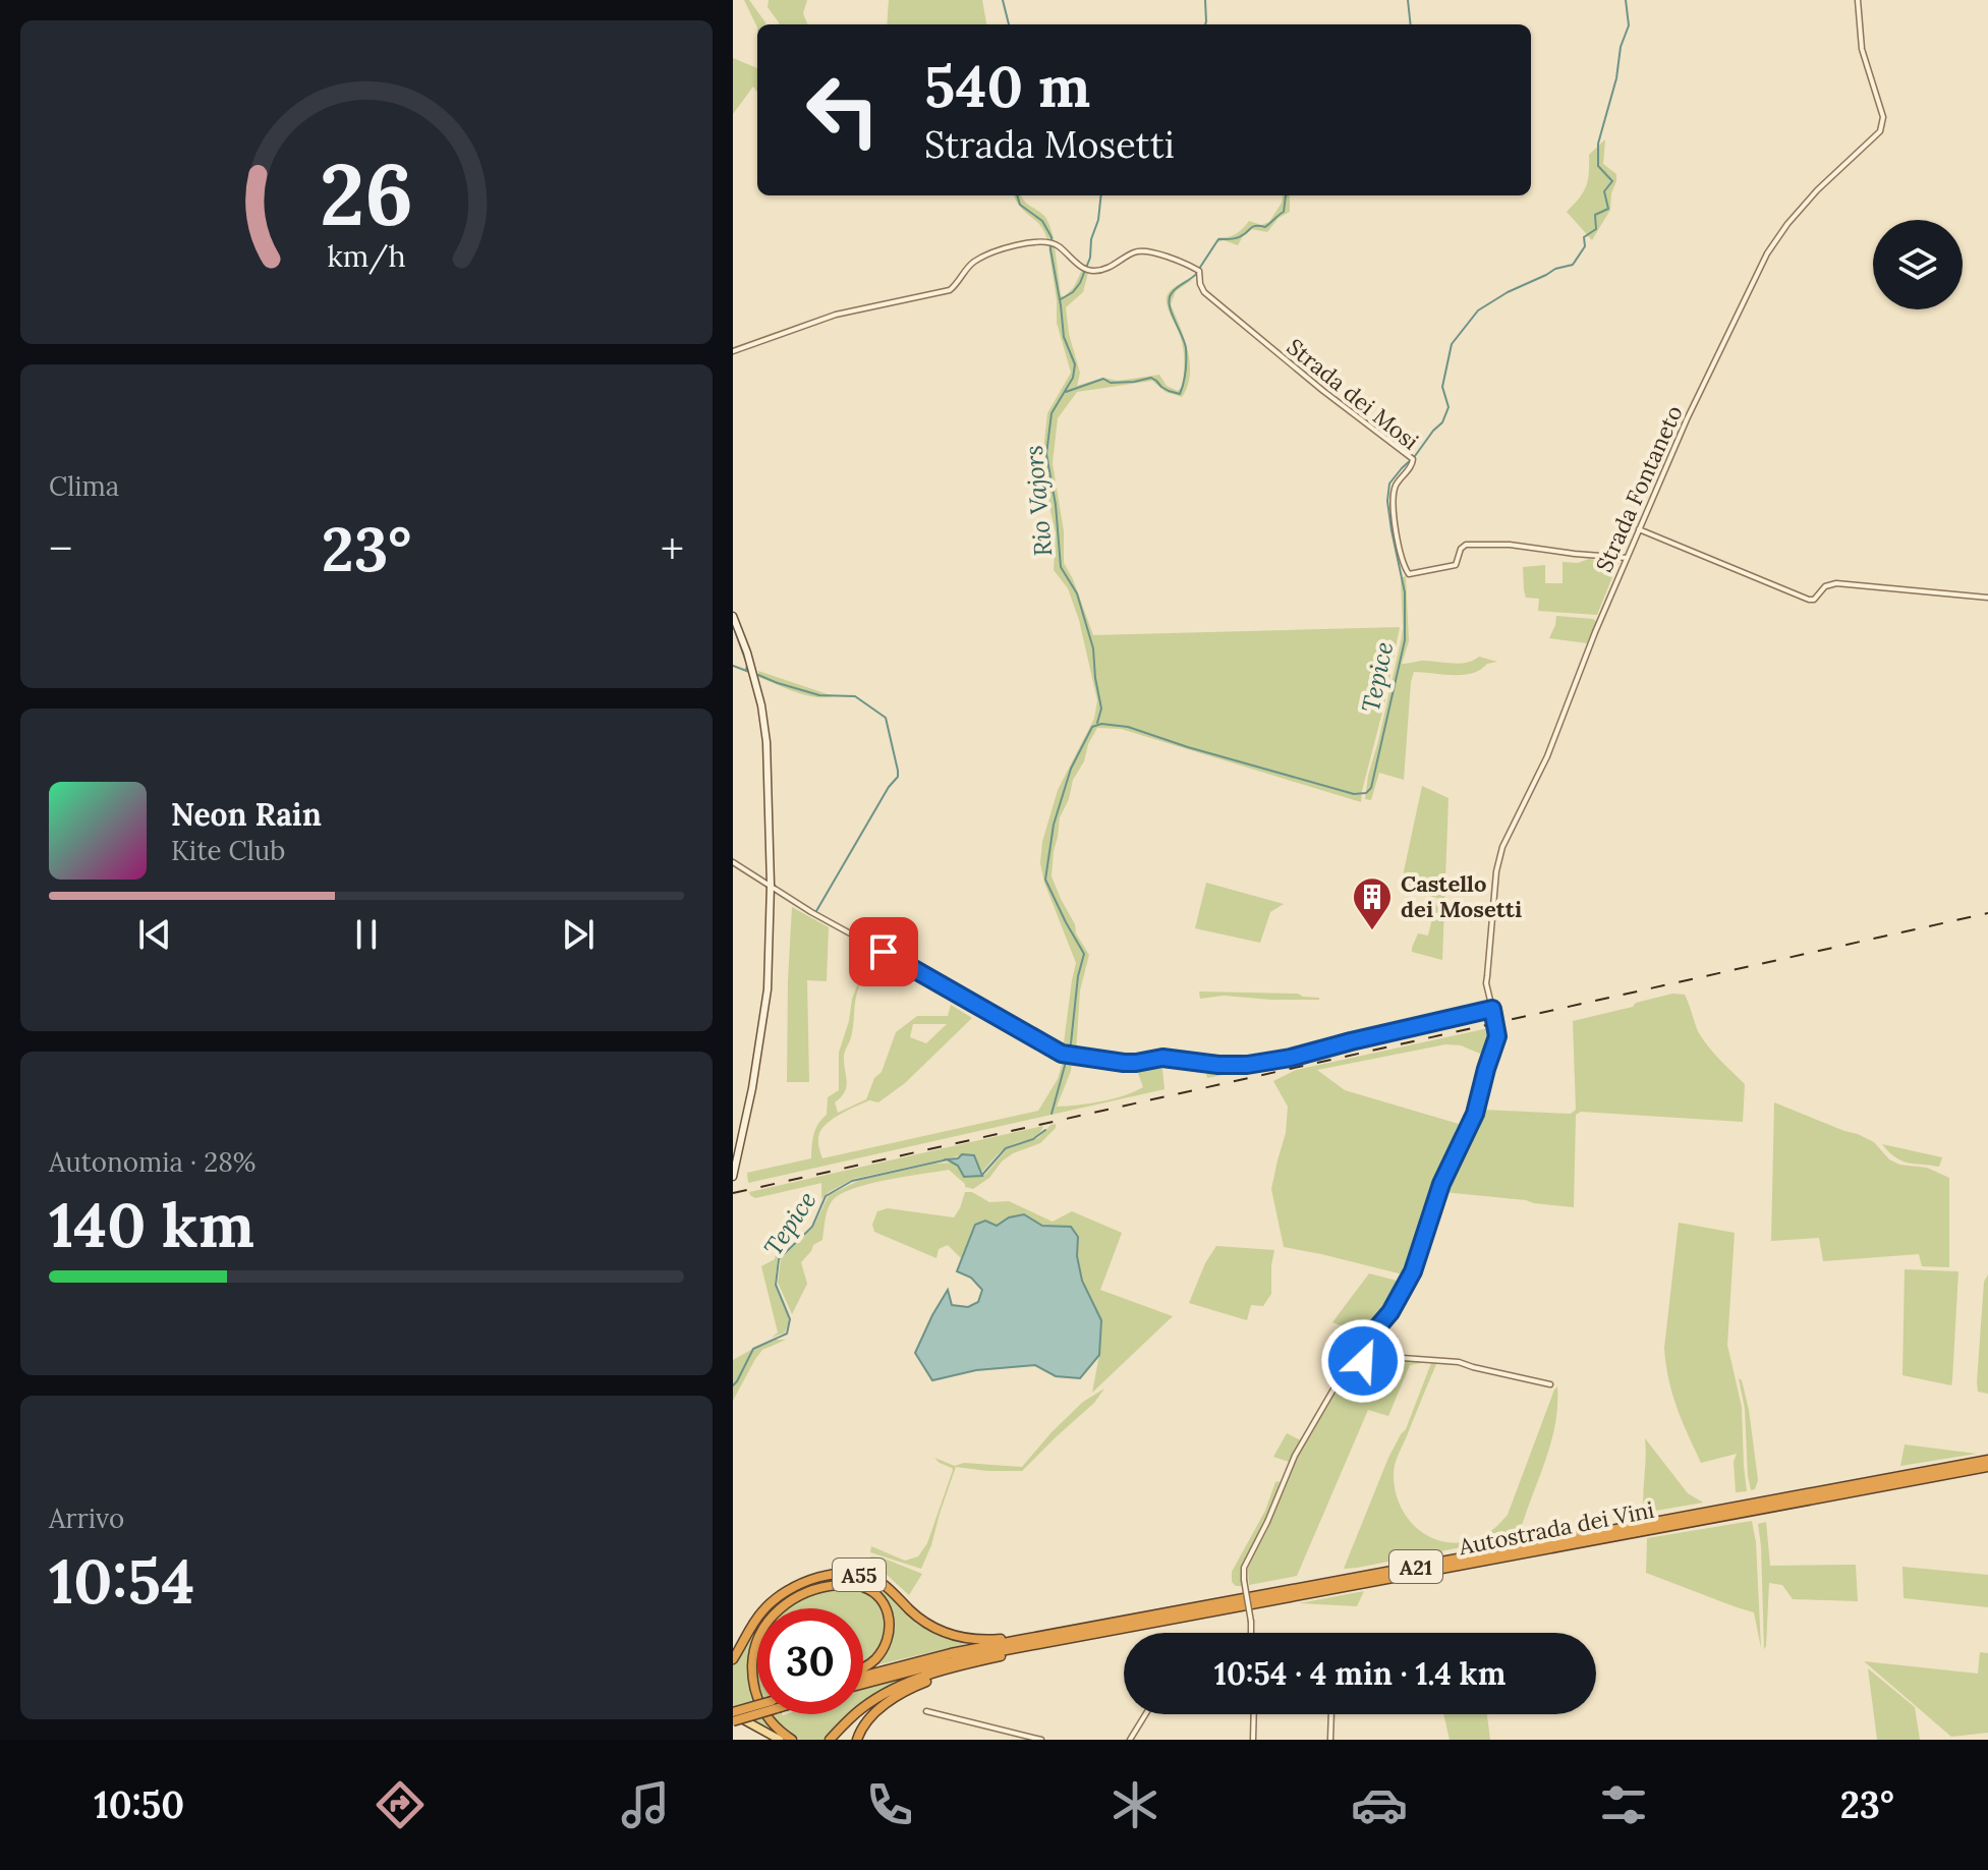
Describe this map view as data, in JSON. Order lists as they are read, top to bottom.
{
  "streets": {
    "highway": ["Autostrada dei Vini", "A21", "A55"],
    "street": ["Strada dei Mosi", "Strada Fontaneto"]
  },
  "crossings": [
    ["Strada dei Mosi", "Strada Fontaneto"],
    ["Autostrada dei Vini", "A55"]
  ],
  "water": ["Rio Vajors", "Tepice"],
  "places": {
    "building": ["Castello dei Mosetti"]
  },
  "page": {
    "turn": ["540 m", "Strada Mosetti"],
    "tile": [
      "Clima",
      ["Autonomia · 28%", "140 km"],
      ["Arrivo", "10:54"]
    ],
    "heat": ["−", "23°", "+"],
    "song": ["Neon Rain", "Kite Club"],
    "limit": "30",
    "trip": "10:54 · 4 min · 1.4 km",
    "tabs": ["10:50", "23°"],
    "gauge": ["26", "km/h"]
  }
}
